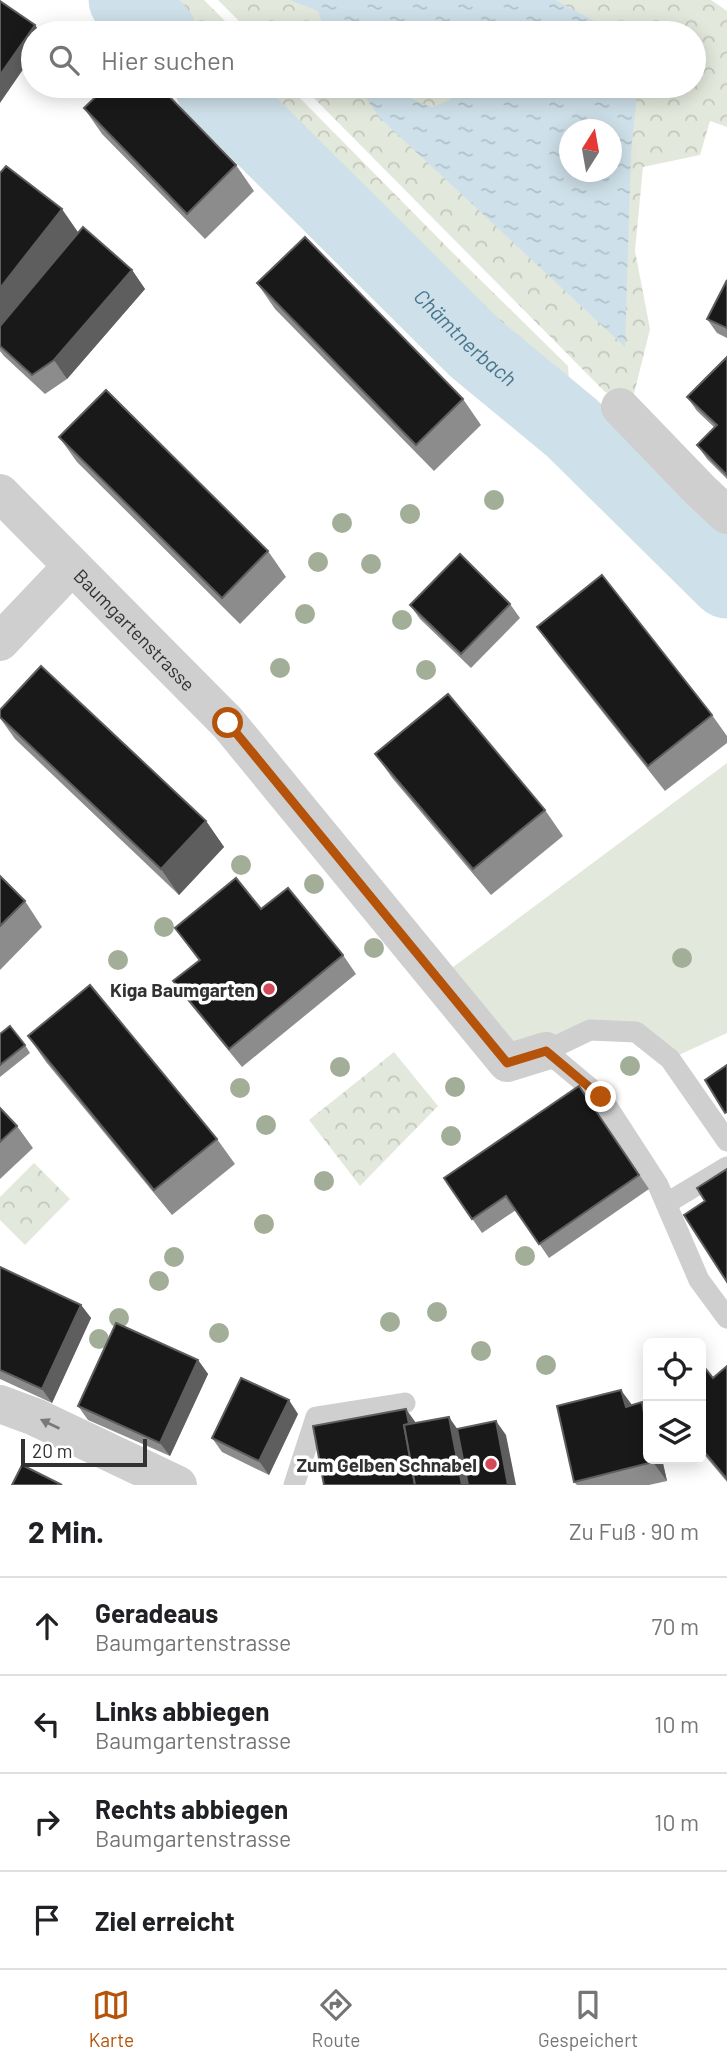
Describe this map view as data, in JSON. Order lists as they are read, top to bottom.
{
  "streets": {
    "street": ["Baumgartenstrasse"]
  },
  "water": ["Chämtnerbach"],
  "places": ["Kiga Baumgarten", "Zum Gelben Schnabel"],
  "scale_bar": "20 m",
  "north": "top",
  "page": {
    "search": "Hier suchen",
    "scale": "20 m",
    "heading": ["2 Min.", "Zu Fuß · 90 m"],
    "list": [
      ["Geradeaus", "Baumgartenstrasse", "70 m"],
      ["Links abbiegen", "Baumgartenstrasse", "10 m"],
      ["Rechts abbiegen", "Baumgartenstrasse", "10 m"],
      "Ziel erreicht"
    ],
    "nav": ["Karte", "Route", "Gespeichert"]
  }
}
